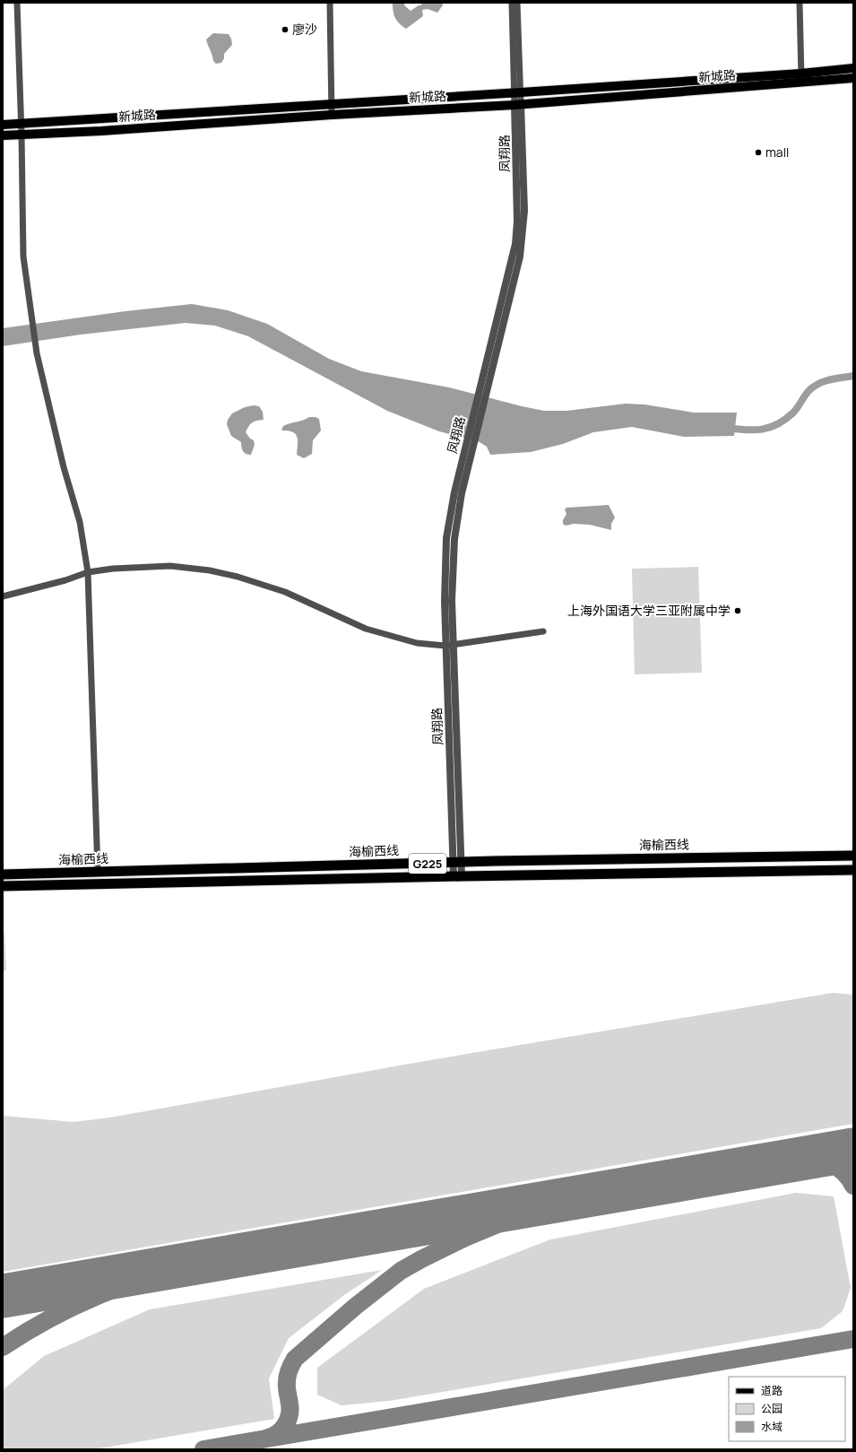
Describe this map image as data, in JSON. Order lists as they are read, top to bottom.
{
  "streets": {
    "highway": ["海榆西线", "G225"],
    "main road": ["新城路"],
    "street": ["凤翔路"]
  },
  "crossings": [
    ["新城路", "凤翔路"],
    ["凤翔路", "海榆西线"]
  ],
  "places": ["廖沙", "mall", "上海外国语大学三亚附属中学"],
  "legend": ["道路", "公园", "水域"]
}
